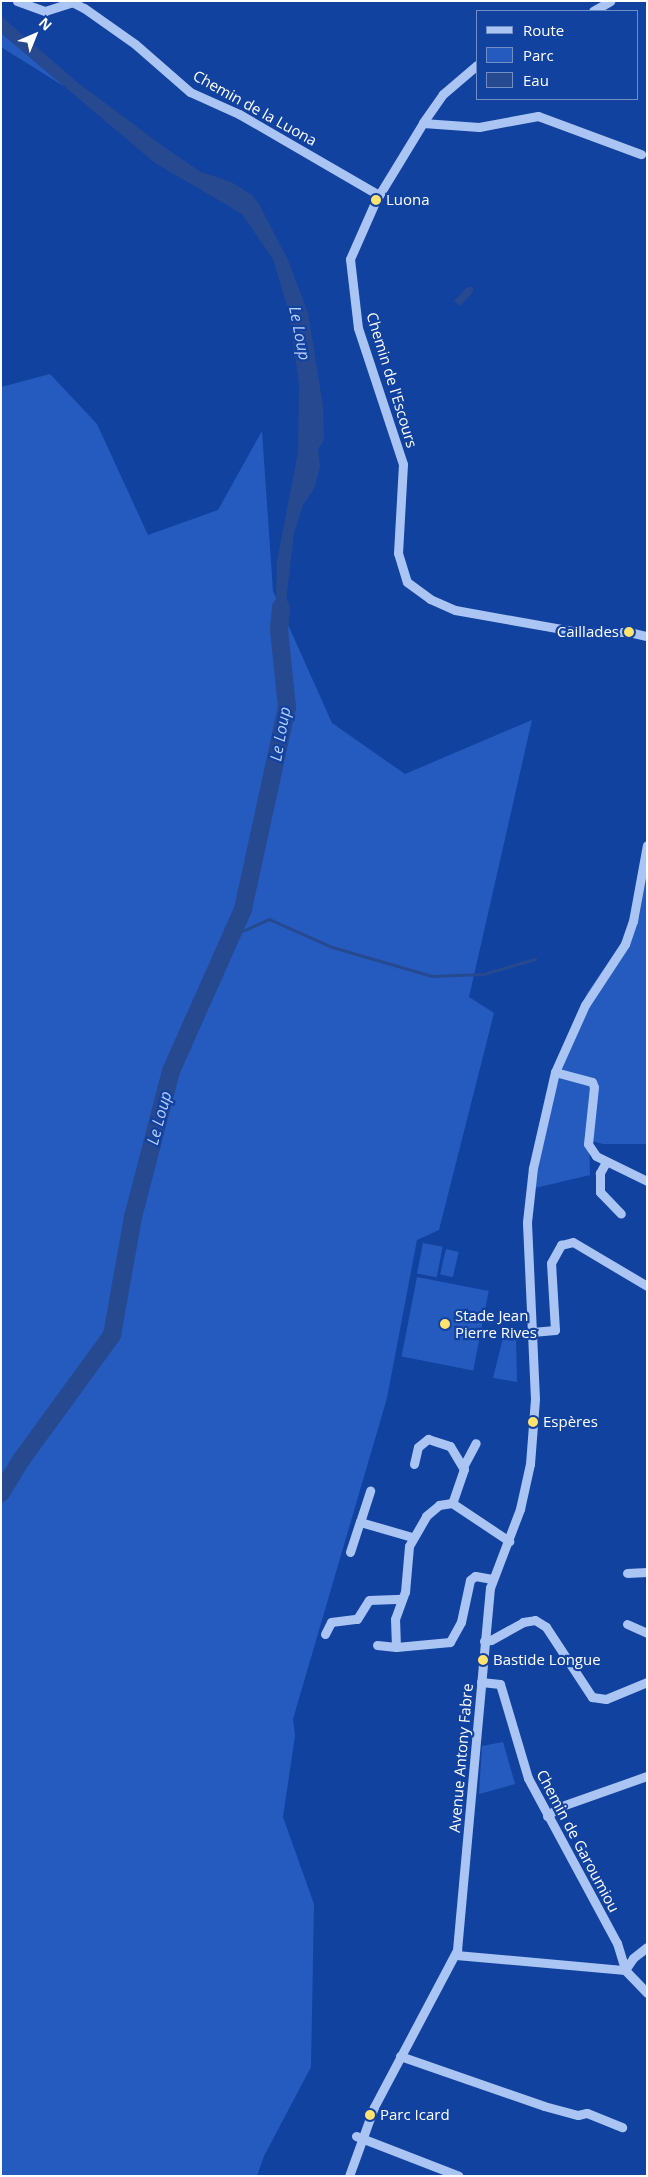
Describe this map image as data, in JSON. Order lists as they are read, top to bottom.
{
  "streets": {
    "street": [
      "Chemin de la Luona",
      "Chemin de l'Escours",
      "Avenue Antony Fabre",
      "Chemin de Garoumiou"
    ]
  },
  "crossings": [
    ["Chemin de la Luona", "Chemin de l'Escours"],
    ["Avenue Antony Fabre", "Chemin de Garoumiou"]
  ],
  "water": ["Le Loup"],
  "places": [
    "Luona",
    "Caillades",
    "Stade Jean Pierre Rives",
    "Espères",
    "Bastide Longue",
    "Parc Icard"
  ],
  "legend": ["Route", "Parc", "Eau"],
  "north": "top right"
}
